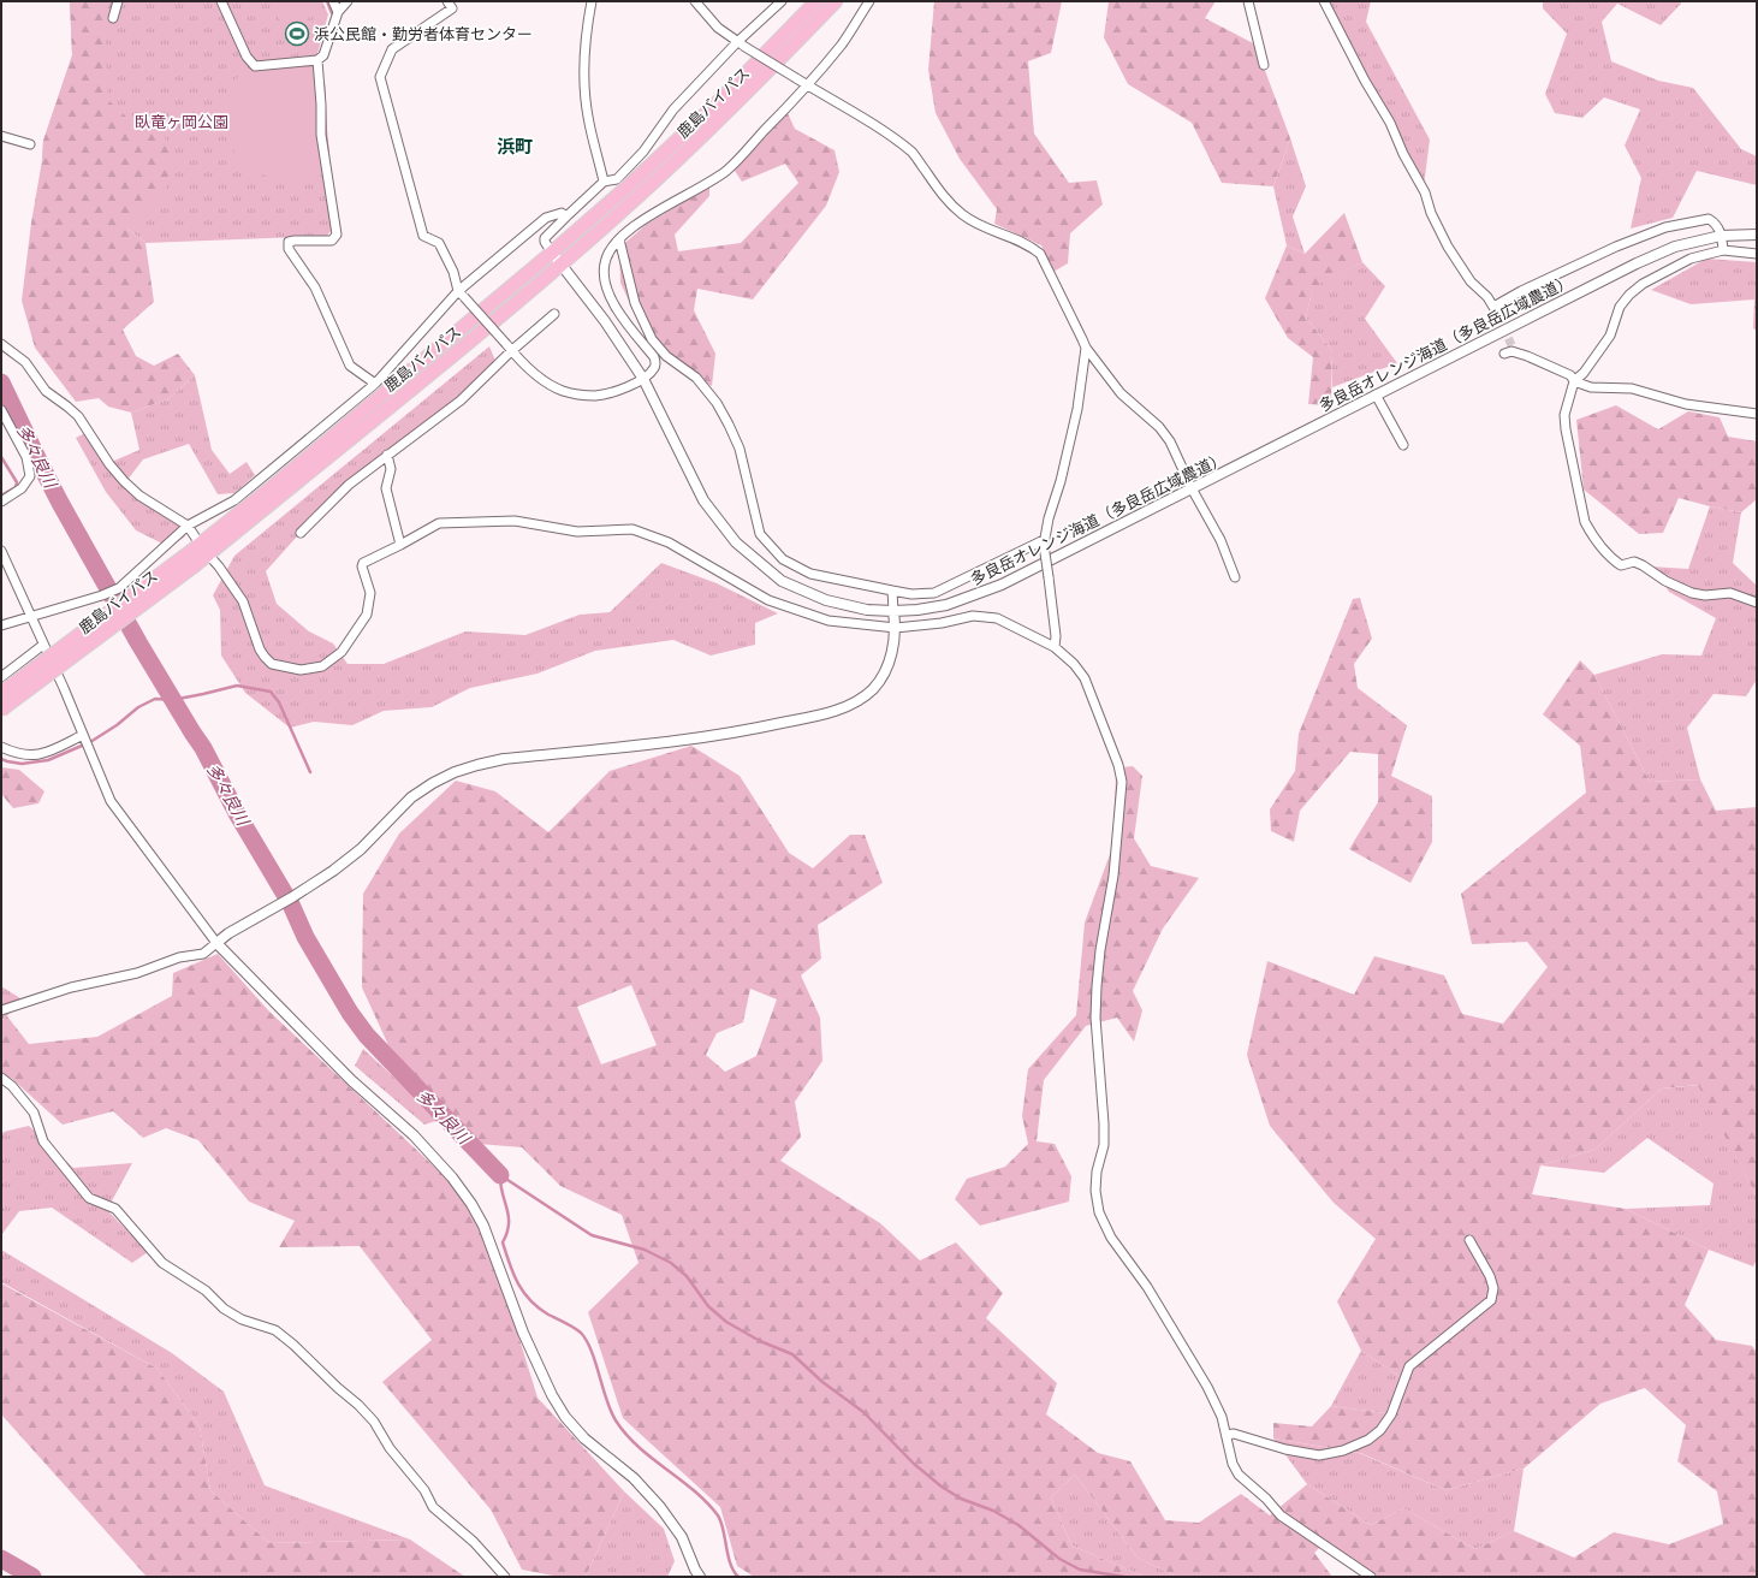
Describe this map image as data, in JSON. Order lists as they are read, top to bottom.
{
  "streets": {
    "highway": ["鹿島バイパス"],
    "street": ["多良岳オレンジ海道（多良岳広域農道）"]
  },
  "crossings": [
    ["鹿島バイパス", "多良岳オレンジ海道（多良岳広域農道）"]
  ],
  "districts": ["浜町"],
  "water": ["多々良川"],
  "parks": ["臥竜ヶ岡公園"],
  "places": {
    "sports": ["浜公民館・勤労者体育センター"]
  }
}
